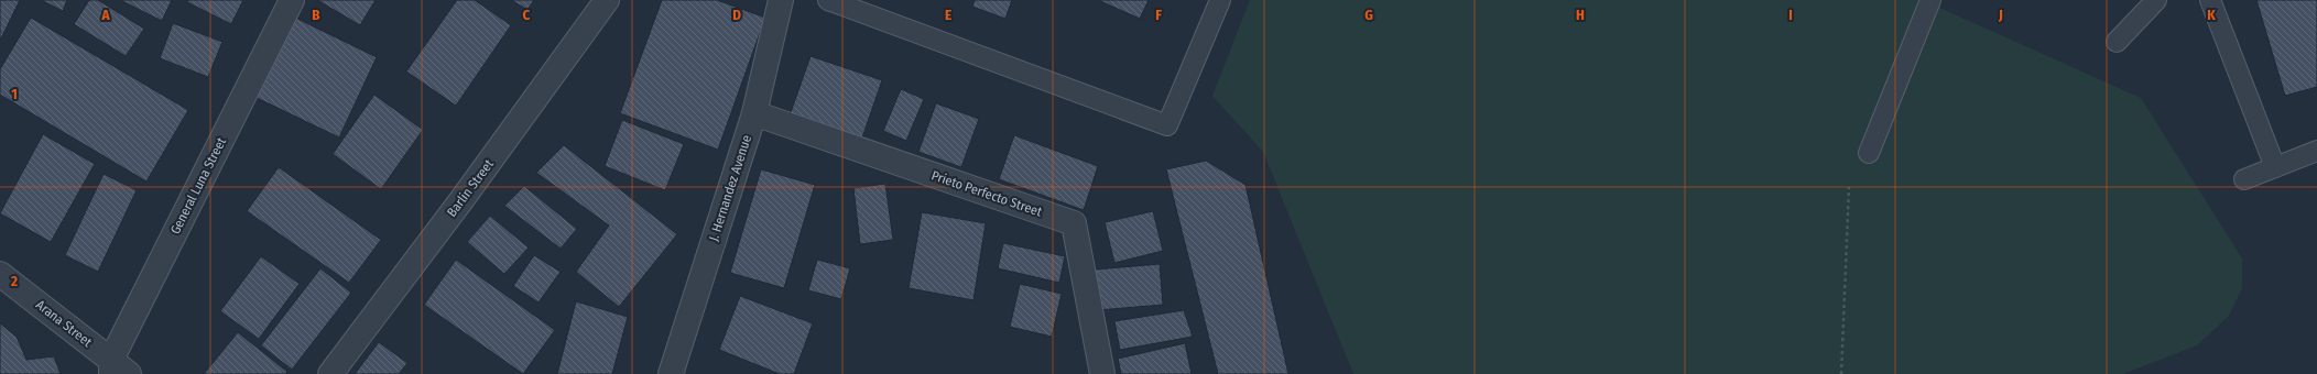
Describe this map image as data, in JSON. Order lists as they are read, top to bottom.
{
  "streets": {
    "street": [
      "General Luna Street",
      "Barlin Street",
      "J. Hernandez Avenue",
      "Prieto Perfecto Street",
      "Arana Street"
    ]
  },
  "crossings": [
    ["General Luna Street", "Arana Street"],
    ["J. Hernandez Avenue", "Prieto Perfecto Street"]
  ],
  "grid": {
    "columns": [
      "A",
      "B",
      "C",
      "D",
      "E",
      "F",
      "G",
      "H",
      "I",
      "J",
      "K"
    ],
    "rows": ["1", "2"]
  }
}
